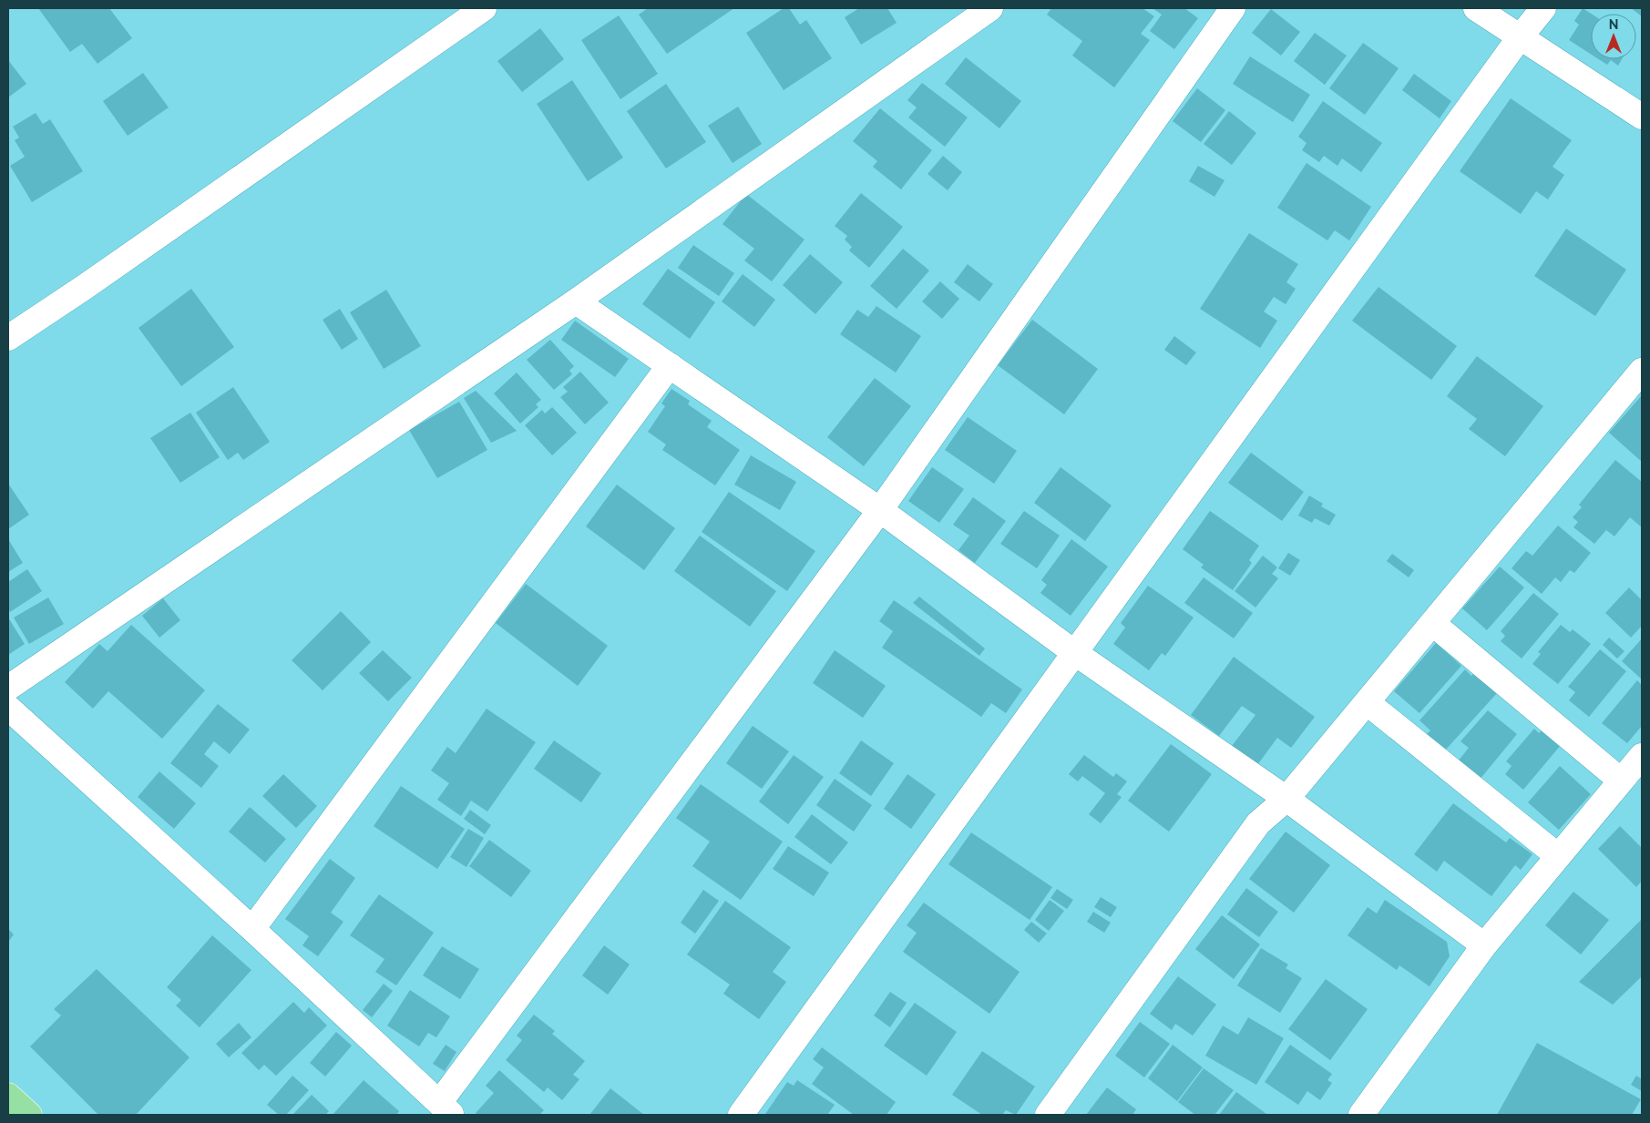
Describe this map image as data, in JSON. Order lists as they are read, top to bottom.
{
  "north": "top"
}
